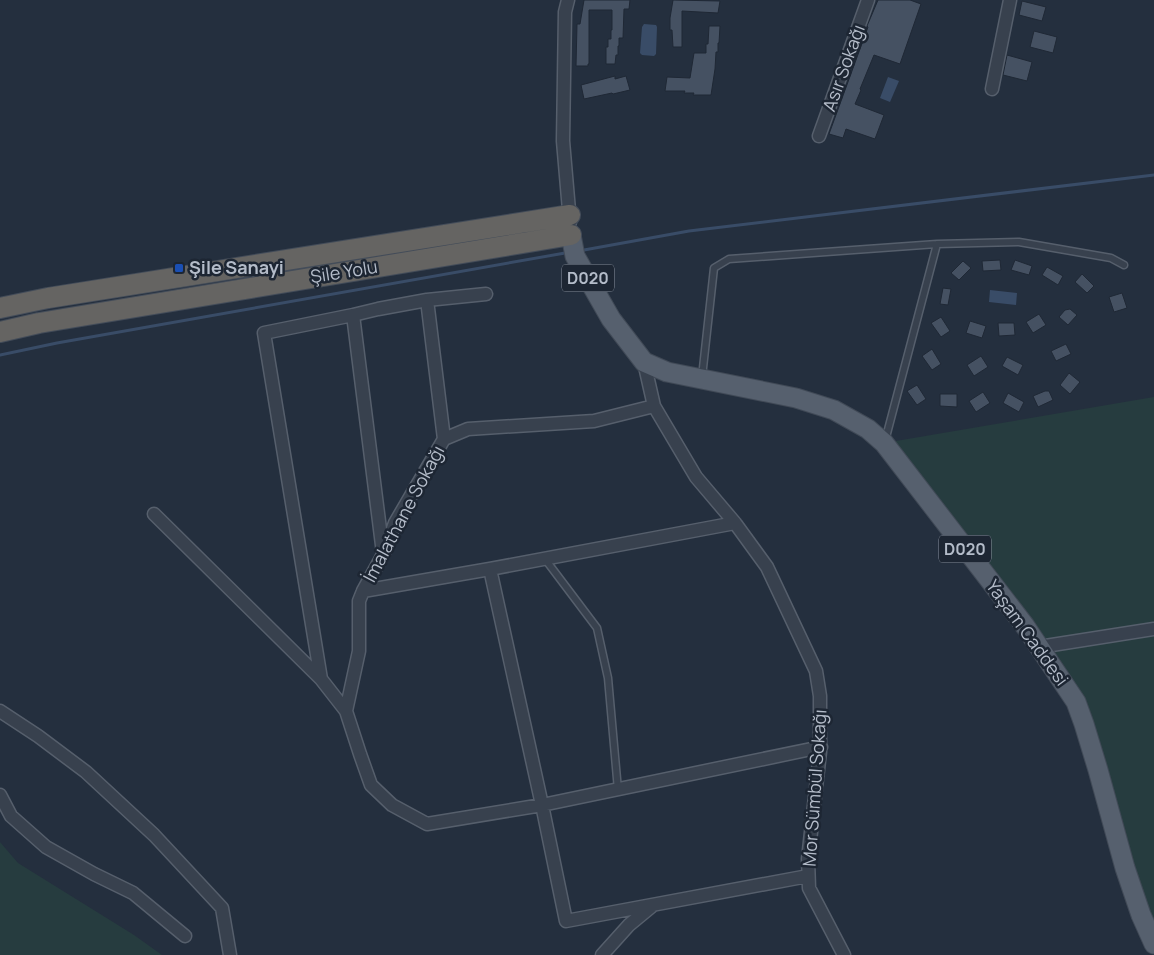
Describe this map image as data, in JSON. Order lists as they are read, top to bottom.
{
  "streets": {
    "highway": ["Şile Yolu"],
    "main road": ["D020", "Yaşam Caddesi"],
    "street": ["Asır Sokağı", "İmalathane Sokağı", "Mor Sümbül Sokağı"]
  },
  "crossings": [
    ["Şile Yolu", "Yaşam Caddesi"],
    ["İmalathane Sokağı", "Mor Sümbül Sokağı"],
    ["Yaşam Caddesi", "Mor Sümbül Sokağı"]
  ],
  "places": {
    "transit": ["Şile Sanayi"]
  }
}
